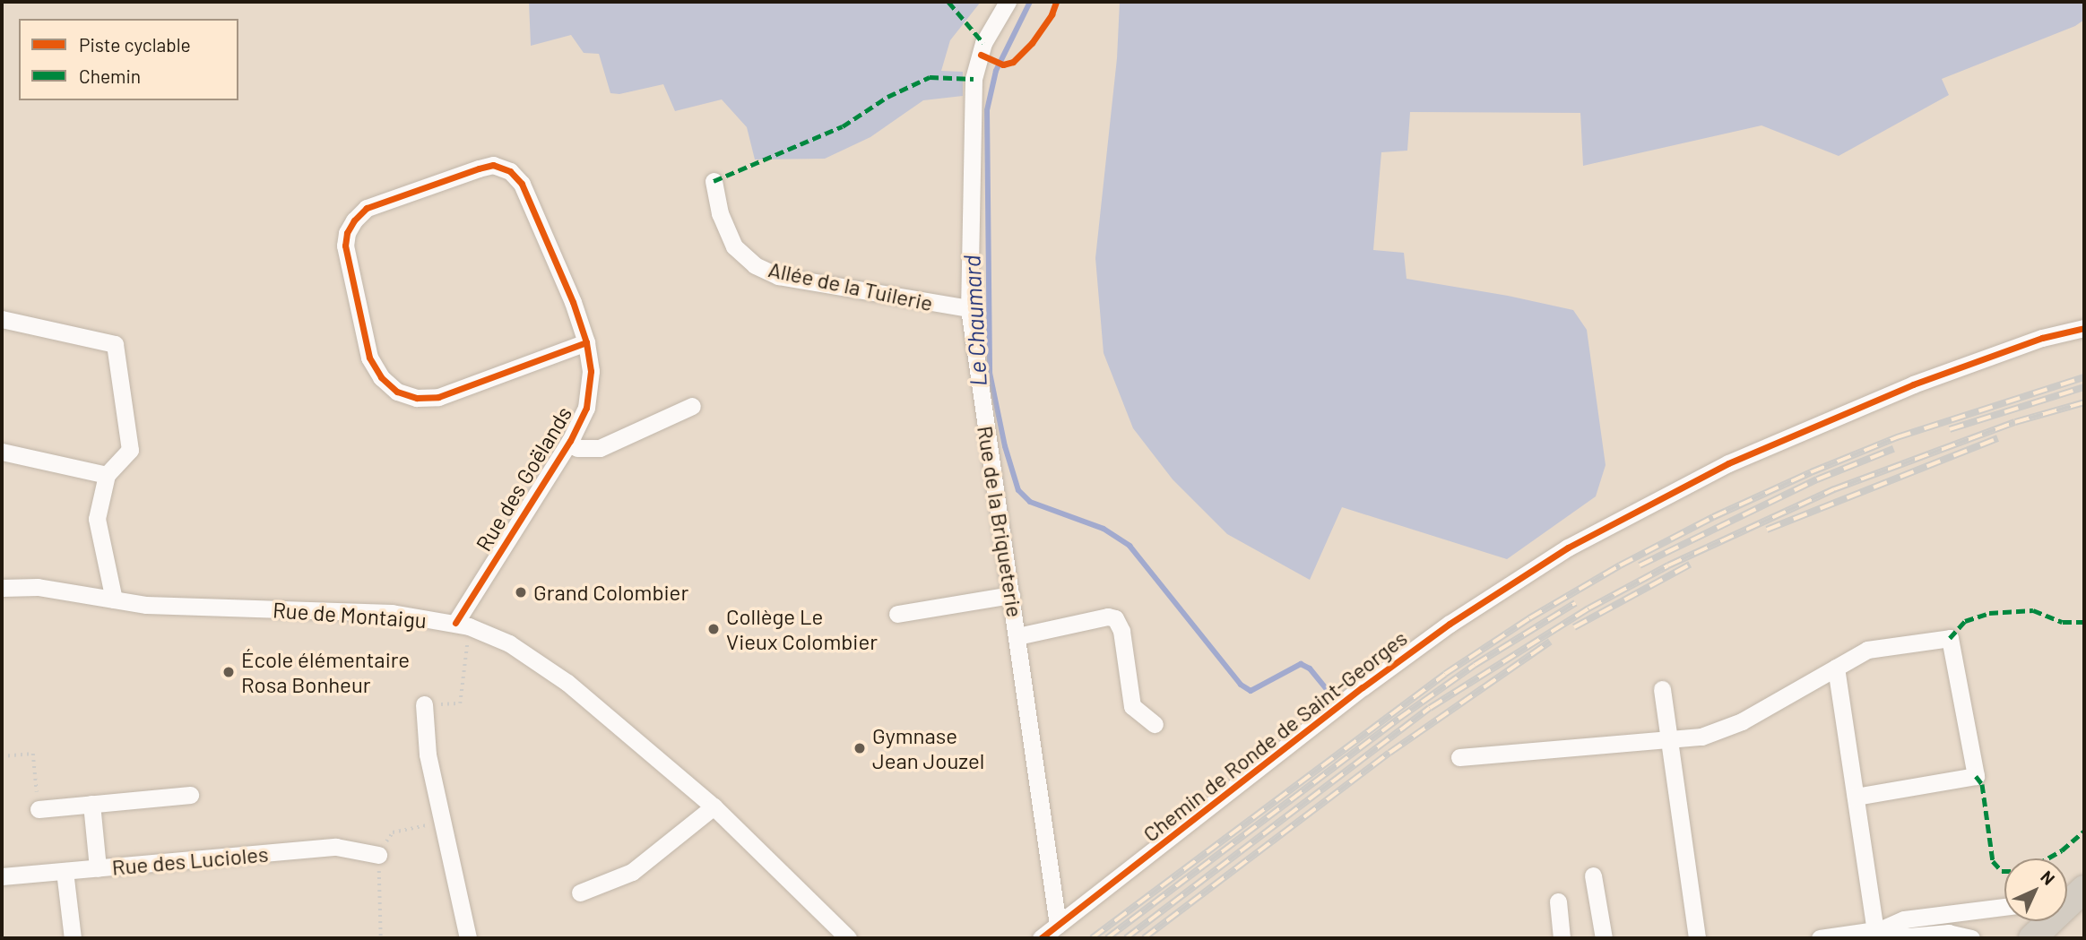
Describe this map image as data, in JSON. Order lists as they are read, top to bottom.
{
  "streets": {
    "street": [
      "Allée de la Tuilerie",
      "Rue des Goëlands",
      "Rue de la Briqueterie",
      "Rue de Montaigu",
      "Chemin de Ronde de Saint-Georges",
      "Rue des Lucioles"
    ]
  },
  "crossings": [
    ["Allée de la Tuilerie", "Rue de la Briqueterie"],
    ["Rue des Goëlands", "Rue de Montaigu"],
    ["Rue de la Briqueterie", "Chemin de Ronde de Saint-Georges"]
  ],
  "water": ["Le Chaumard"],
  "places": [
    "Grand Colombier",
    "Collège Le Vieux Colombier",
    "École élémentaire Rosa Bonheur",
    "Gymnase Jean Jouzel"
  ],
  "legend": ["Piste cyclable", "Chemin"],
  "north": "top right"
}
